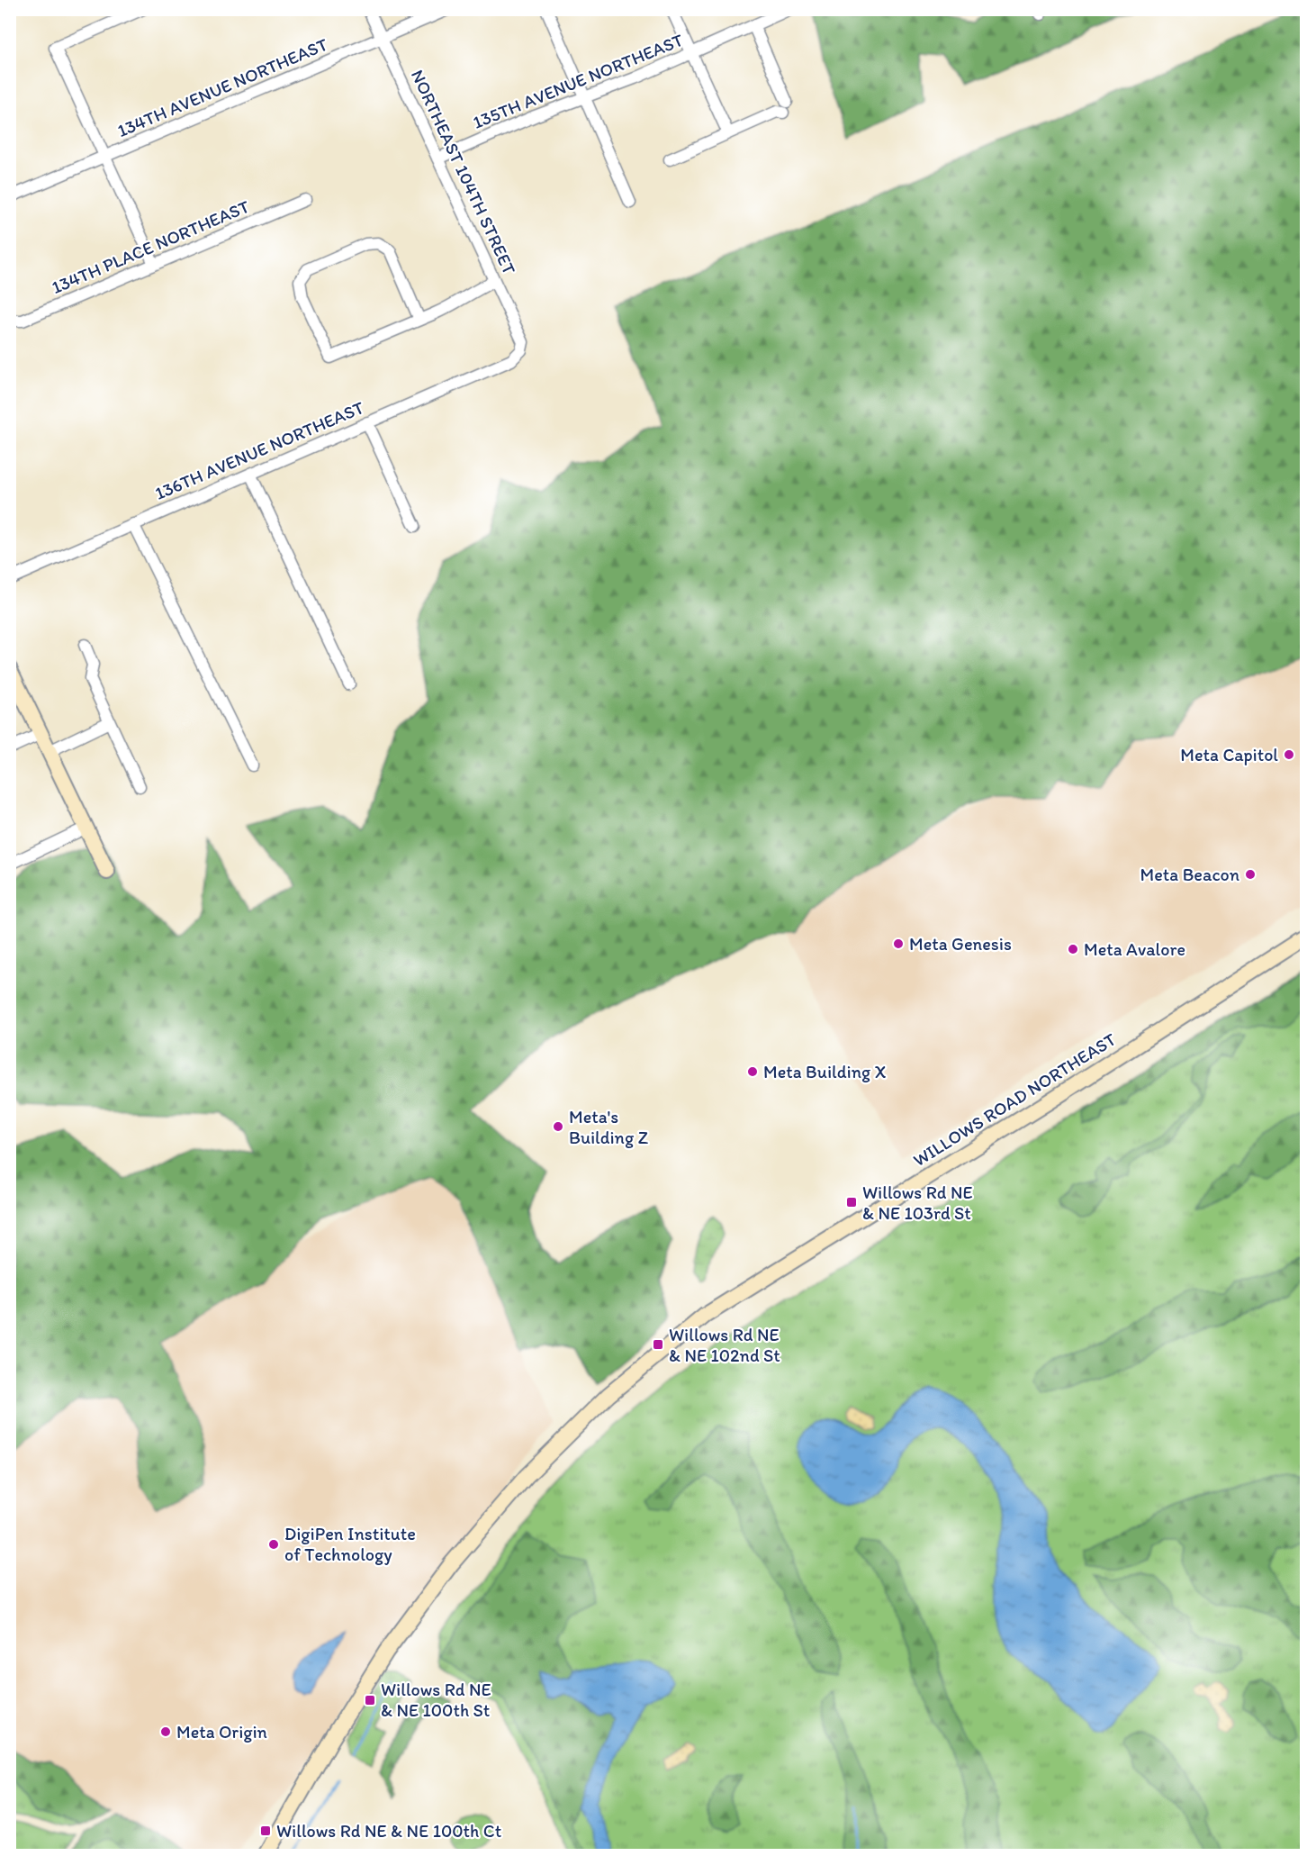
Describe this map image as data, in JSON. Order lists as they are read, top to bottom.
{
  "streets": {
    "main road": ["WILLOWS ROAD NORTHEAST"],
    "street": [
      "135TH AVENUE NORTHEAST",
      "134TH AVENUE NORTHEAST",
      "NORTHEAST 104TH STREET",
      "134TH PLACE NORTHEAST",
      "136TH AVENUE NORTHEAST"
    ]
  },
  "crossings": [
    ["135TH AVENUE NORTHEAST", "NORTHEAST 104TH STREET"],
    ["134TH AVENUE NORTHEAST", "NORTHEAST 104TH STREET"],
    ["NORTHEAST 104TH STREET", "136TH AVENUE NORTHEAST"]
  ],
  "places": {
    "other": [
      "Meta Capitol",
      "Meta Beacon",
      "Meta Genesis",
      "Meta Avalore",
      "Meta Building X",
      "Meta's Building Z",
      "DigiPen Institute of Technology",
      "Meta Origin"
    ],
    "transit": [
      "Willows Rd NE & NE 103rd St",
      "Willows Rd NE & NE 102nd St",
      "Willows Rd NE & NE 100th St",
      "Willows Rd NE & NE 100th Ct"
    ]
  }
}
